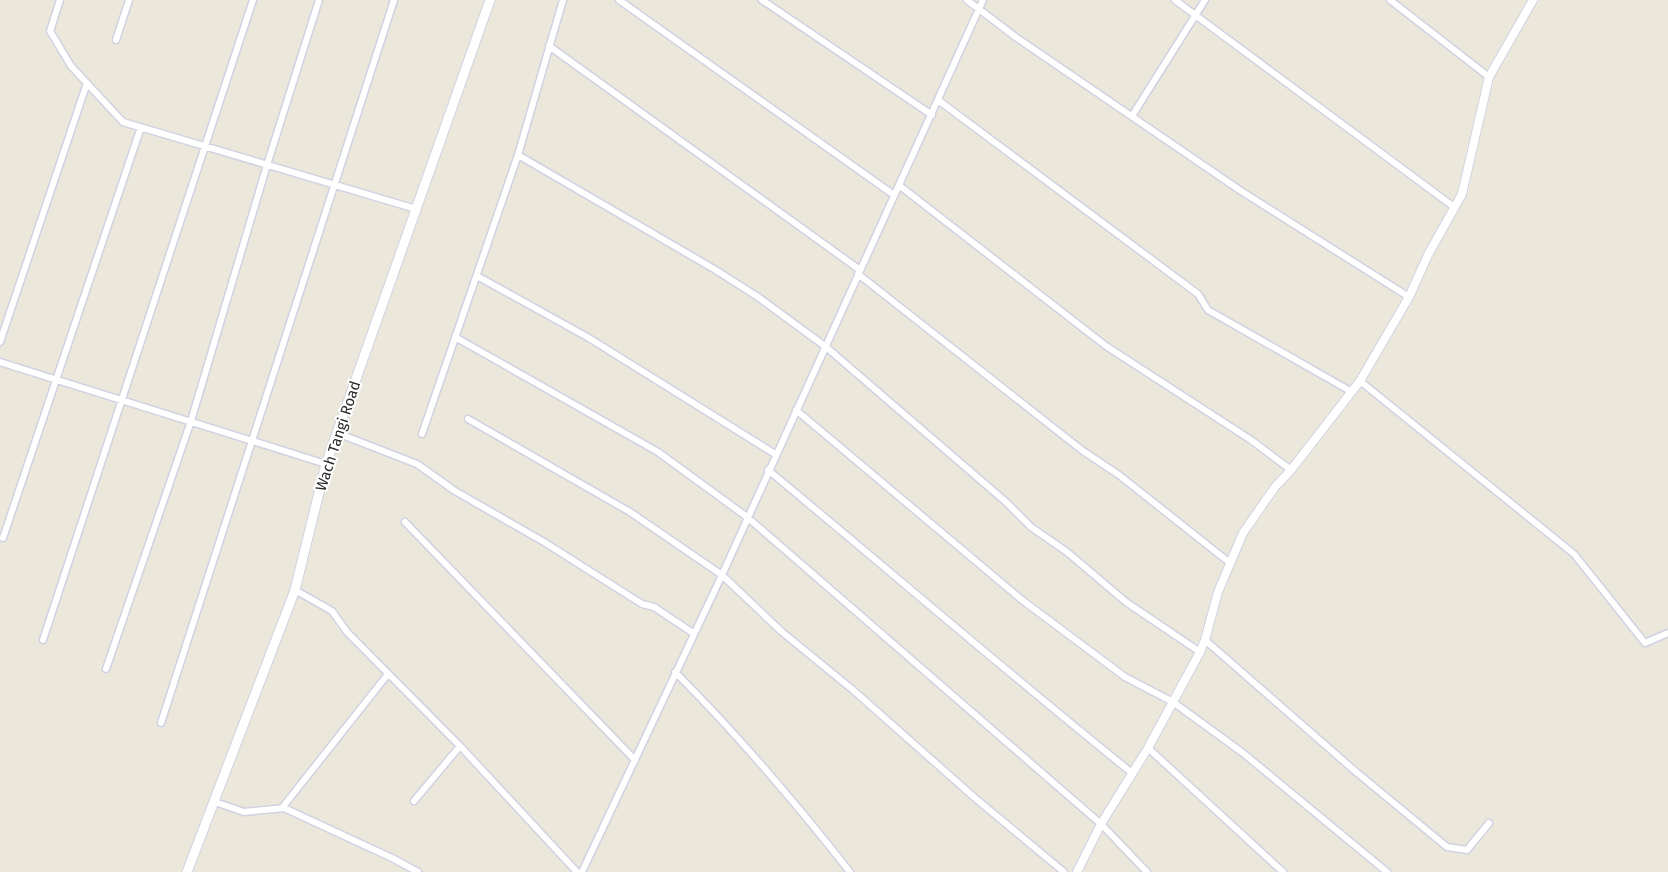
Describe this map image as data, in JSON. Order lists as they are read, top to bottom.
{
  "streets": {
    "main road": ["Wach Tangi Road"]
  }
}
